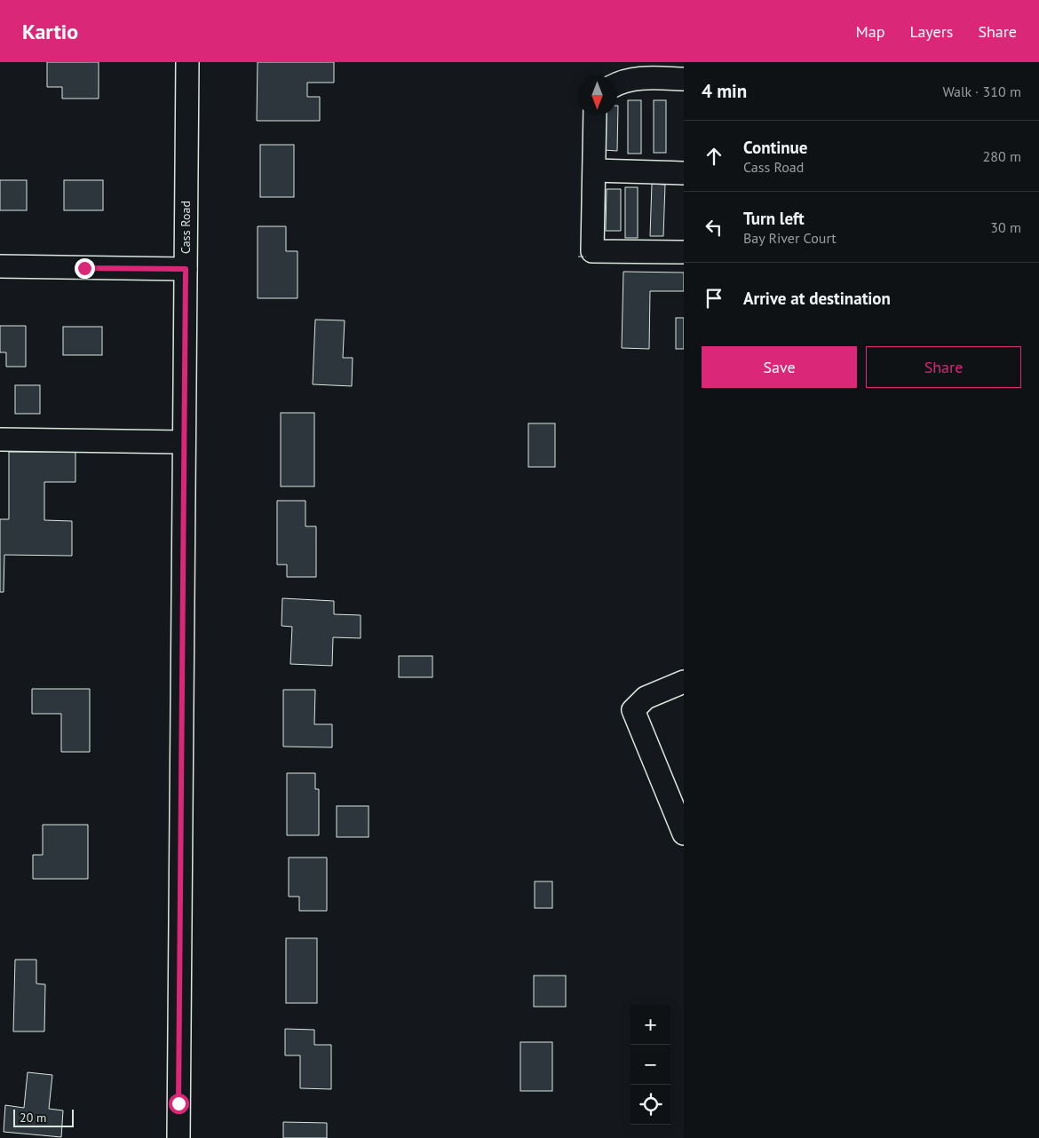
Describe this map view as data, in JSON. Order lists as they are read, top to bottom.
{
  "streets": {
    "street": ["Cass Road"]
  },
  "scale_bar": "20 m",
  "north": "bottom",
  "page": {
    "header": "Kartio",
    "nav": ["Map", "Layers", "Share"],
    "heading": ["4 min", "Walk · 310 m"],
    "list": [
      ["Continue", "Cass Road", "280 m"],
      ["Turn left", "Bay River Court", "30 m"],
      "Arrive at destination"
    ],
    "buttons": ["Save", "Share"],
    "map_buttons": ["+", "−"],
    "scale": "20 m"
  }
}
